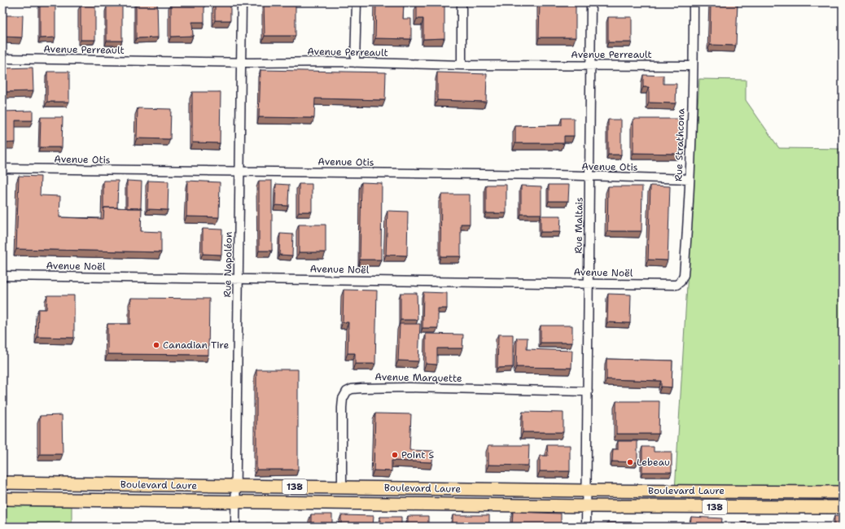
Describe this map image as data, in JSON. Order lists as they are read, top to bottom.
{
  "streets": {
    "highway": ["Boulevard Laure", "138"],
    "street": [
      "Avenue Perreault",
      "Rue Strathcona",
      "Avenue Otis",
      "Rue Maltais",
      "Rue Napoléon",
      "Avenue Noël",
      "Avenue Marquette"
    ]
  },
  "crossings": [
    ["Avenue Perreault", "Rue Strathcona"],
    ["Avenue Perreault", "Rue Maltais"],
    ["Avenue Perreault", "Rue Napoléon"],
    ["Rue Strathcona", "Avenue Otis"],
    ["Rue Strathcona", "Avenue Noël"],
    ["Avenue Otis", "Rue Maltais"],
    ["Avenue Otis", "Rue Napoléon"],
    ["Rue Maltais", "Avenue Noël"],
    ["Rue Maltais", "Avenue Marquette"],
    ["Rue Maltais", "Boulevard Laure"],
    ["Rue Napoléon", "Avenue Noël"],
    ["Rue Napoléon", "Boulevard Laure"],
    ["Avenue Marquette", "Boulevard Laure"]
  ],
  "places": ["Canadian Tire", "Point S", "Lebeau"]
}
